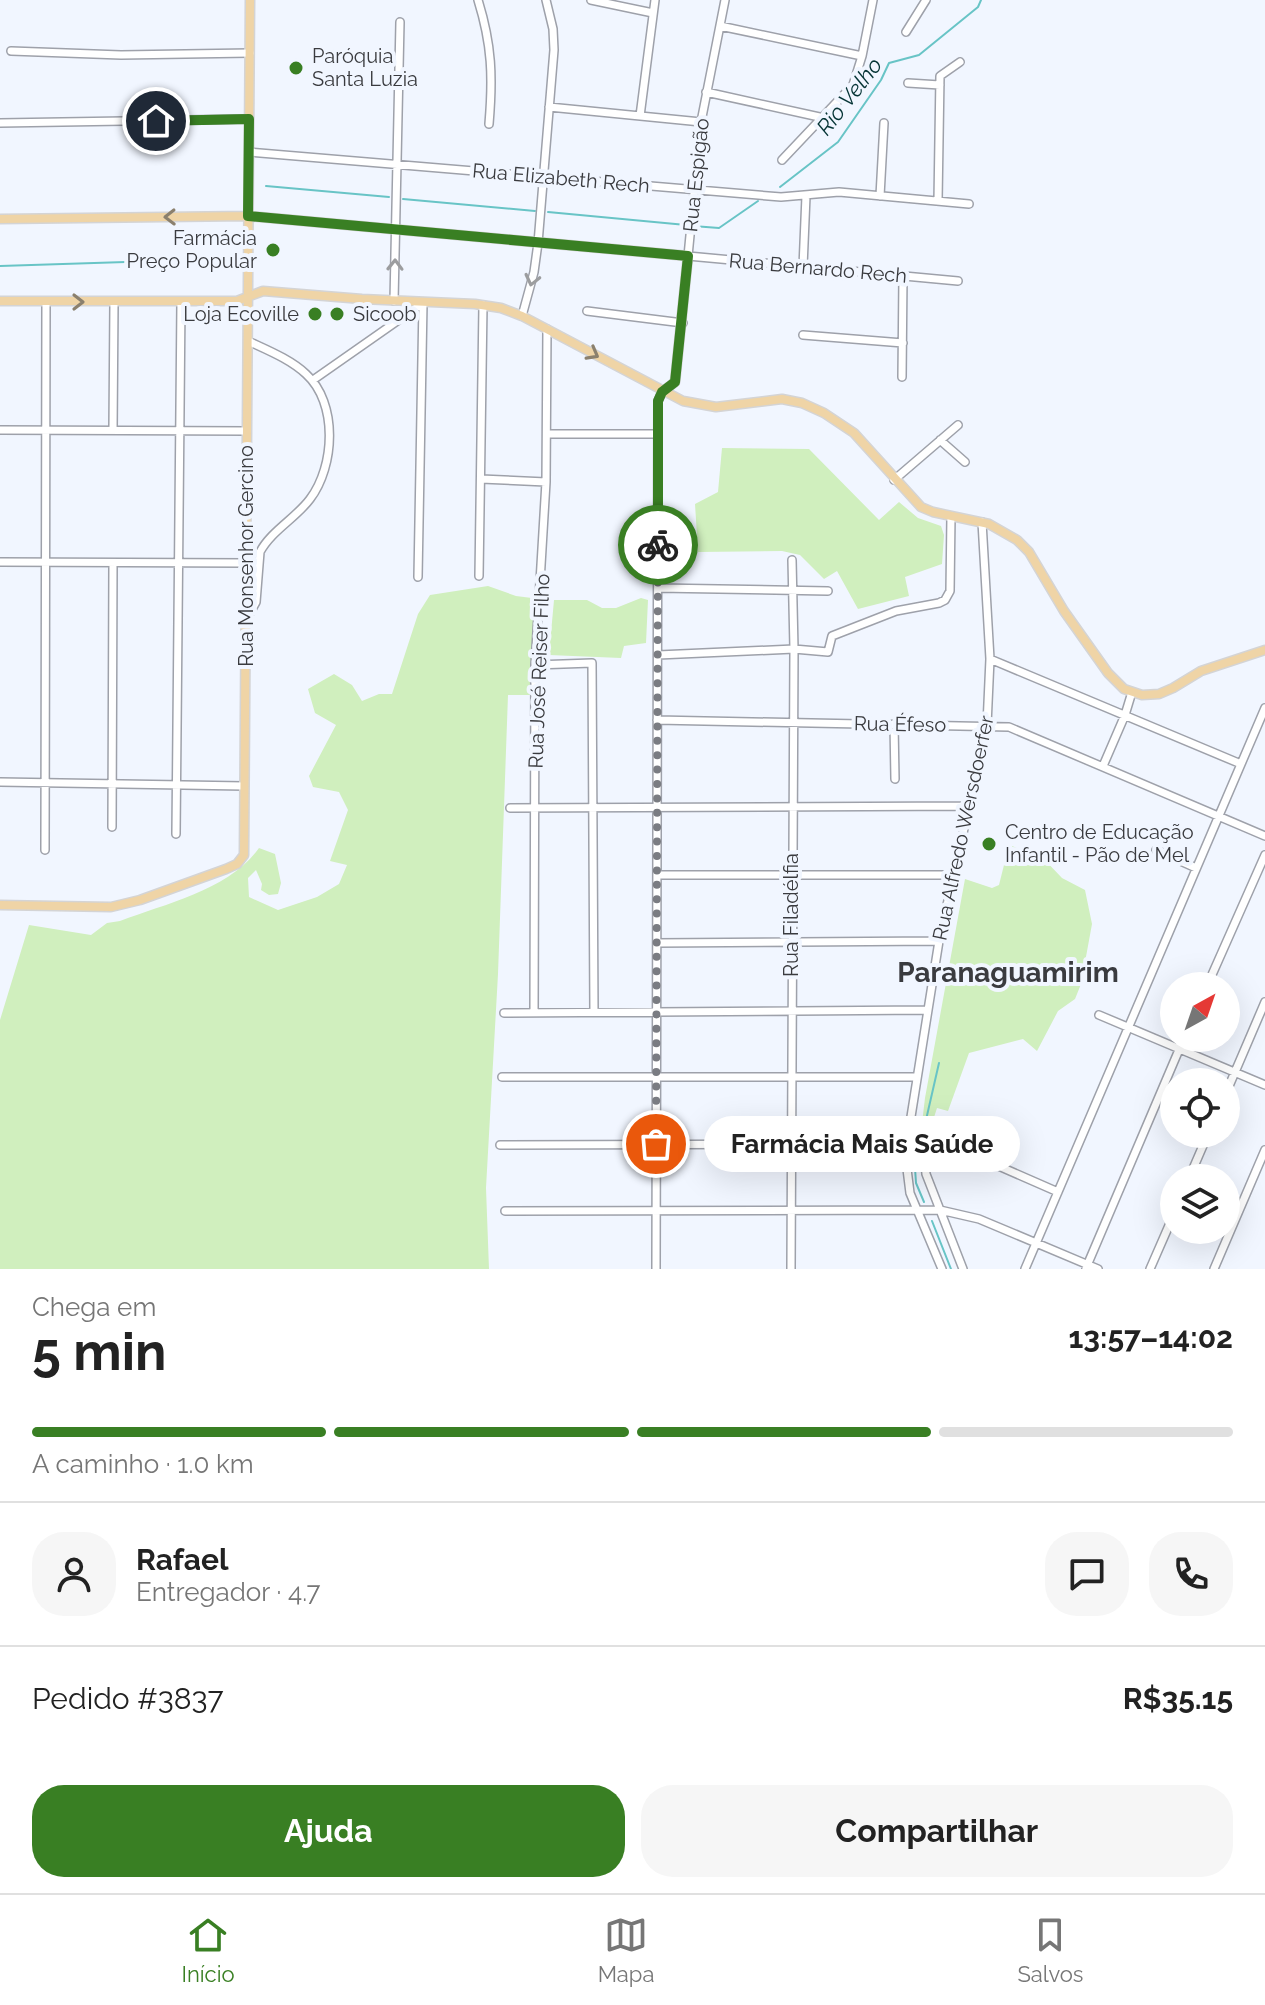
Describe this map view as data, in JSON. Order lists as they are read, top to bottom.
{
  "streets": {
    "main road": ["Rua Espigão", "Rua Bernardo Rech", "Rua Monsenhor Gercino"],
    "street": [
      "Rua Elizabeth Rech",
      "Rua José Reiser Filho",
      "Rua Éfeso",
      "Rua Alfredo Wersdoerfer",
      "Rua Filadélfia"
    ]
  },
  "crossings": [
    ["Rua Espigão", "Rua Elizabeth Rech"],
    ["Rua Espigão", "Rua Bernardo Rech"],
    ["Rua Elizabeth Rech", "Rua Monsenhor Gercino"],
    ["Rua Bernardo Rech", "Rua Monsenhor Gercino"],
    ["Rua Éfeso", "Rua Alfredo Wersdoerfer"],
    ["Rua Éfeso", "Rua Filadélfia"]
  ],
  "districts": ["Paranaguamirim"],
  "water": ["Rio Velho"],
  "places": [
    "Paróquia Santa Luzia",
    "Farmácia Preço Popular",
    "Loja Ecoville",
    "Sicoob",
    "Centro de Educação Infantil - Pão de Mel",
    "Farmácia Mais Saúde"
  ],
  "north": "top right",
  "page": {
    "bubble": "Farmácia Mais Saúde",
    "heading": ["5 min", "Chega em", "13:57–14:02"],
    "panel": [
      "Rafael",
      "Entregador · 4.7",
      "Pedido #3837",
      "R$35.15"
    ],
    "bar": "A caminho · 1.0 km",
    "buttons": ["Ajuda", "Compartilhar"],
    "tabs": ["Início", "Mapa", "Salvos"]
  }
}
